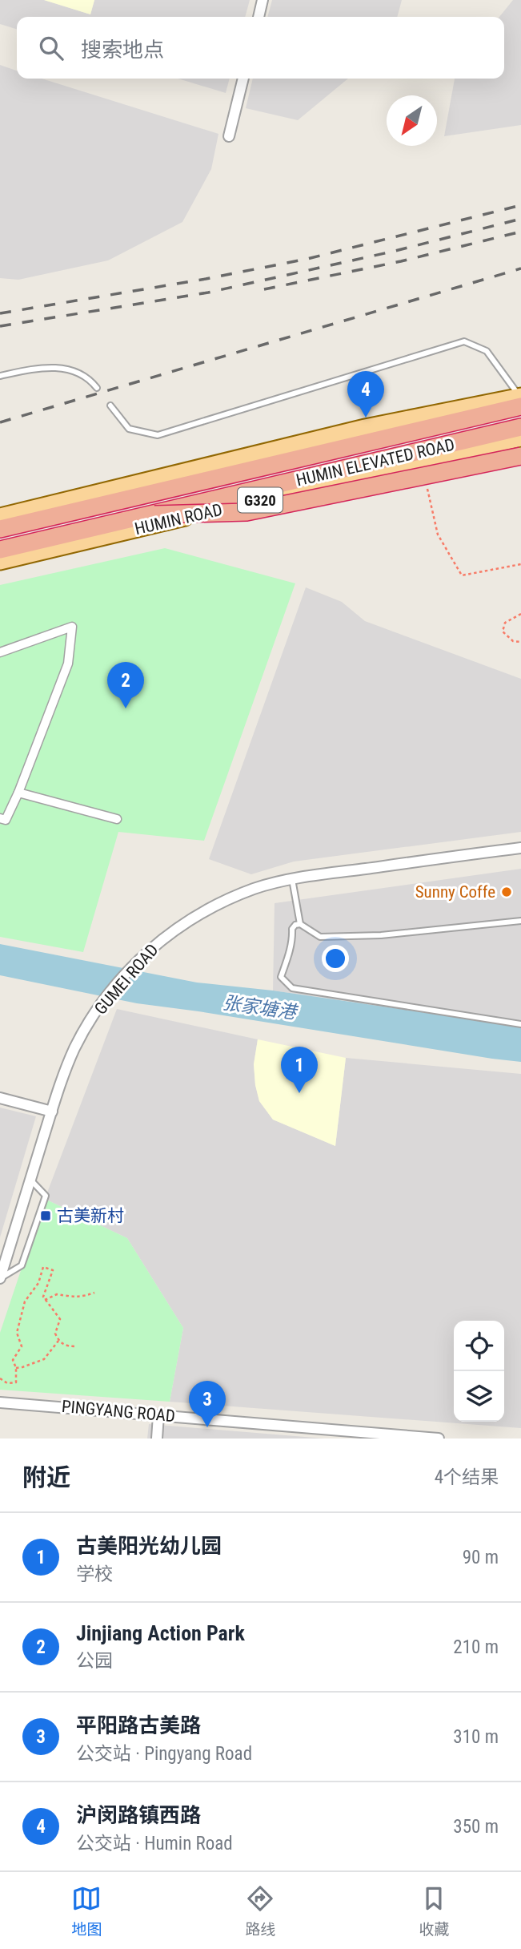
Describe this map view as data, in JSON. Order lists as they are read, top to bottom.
{
  "streets": {
    "highway": ["HUMIN ELEVATED ROAD"],
    "main road": ["G320", "HUMIN ROAD"],
    "street": ["GUMEI ROAD", "PINGYANG ROAD"]
  },
  "water": ["张家塘港"],
  "places": {
    "other": ["Sunny Coffe"],
    "transit": ["古美新村"]
  },
  "north": "bottom left",
  "page": {
    "search": "搜索地点",
    "pins": [
      "4",
      "2",
      "1",
      "3"
    ],
    "heading": ["附近", "4个结果"],
    "list": [
      {
        "mark": "1",
        "name": "古美阳光幼儿园",
        "note": "学校",
        "value": "90 m"
      },
      {
        "mark": "2",
        "name": "Jinjiang Action Park",
        "note": "公园",
        "value": "210 m"
      },
      {
        "mark": "3",
        "name": "平阳路古美路",
        "note": "公交站 · Pingyang Road",
        "value": "310 m"
      },
      {
        "mark": "4",
        "name": "沪闵路镇西路",
        "note": "公交站 · Humin Road",
        "value": "350 m"
      }
    ],
    "nav": ["地图", "路线", "收藏"]
  }
}
